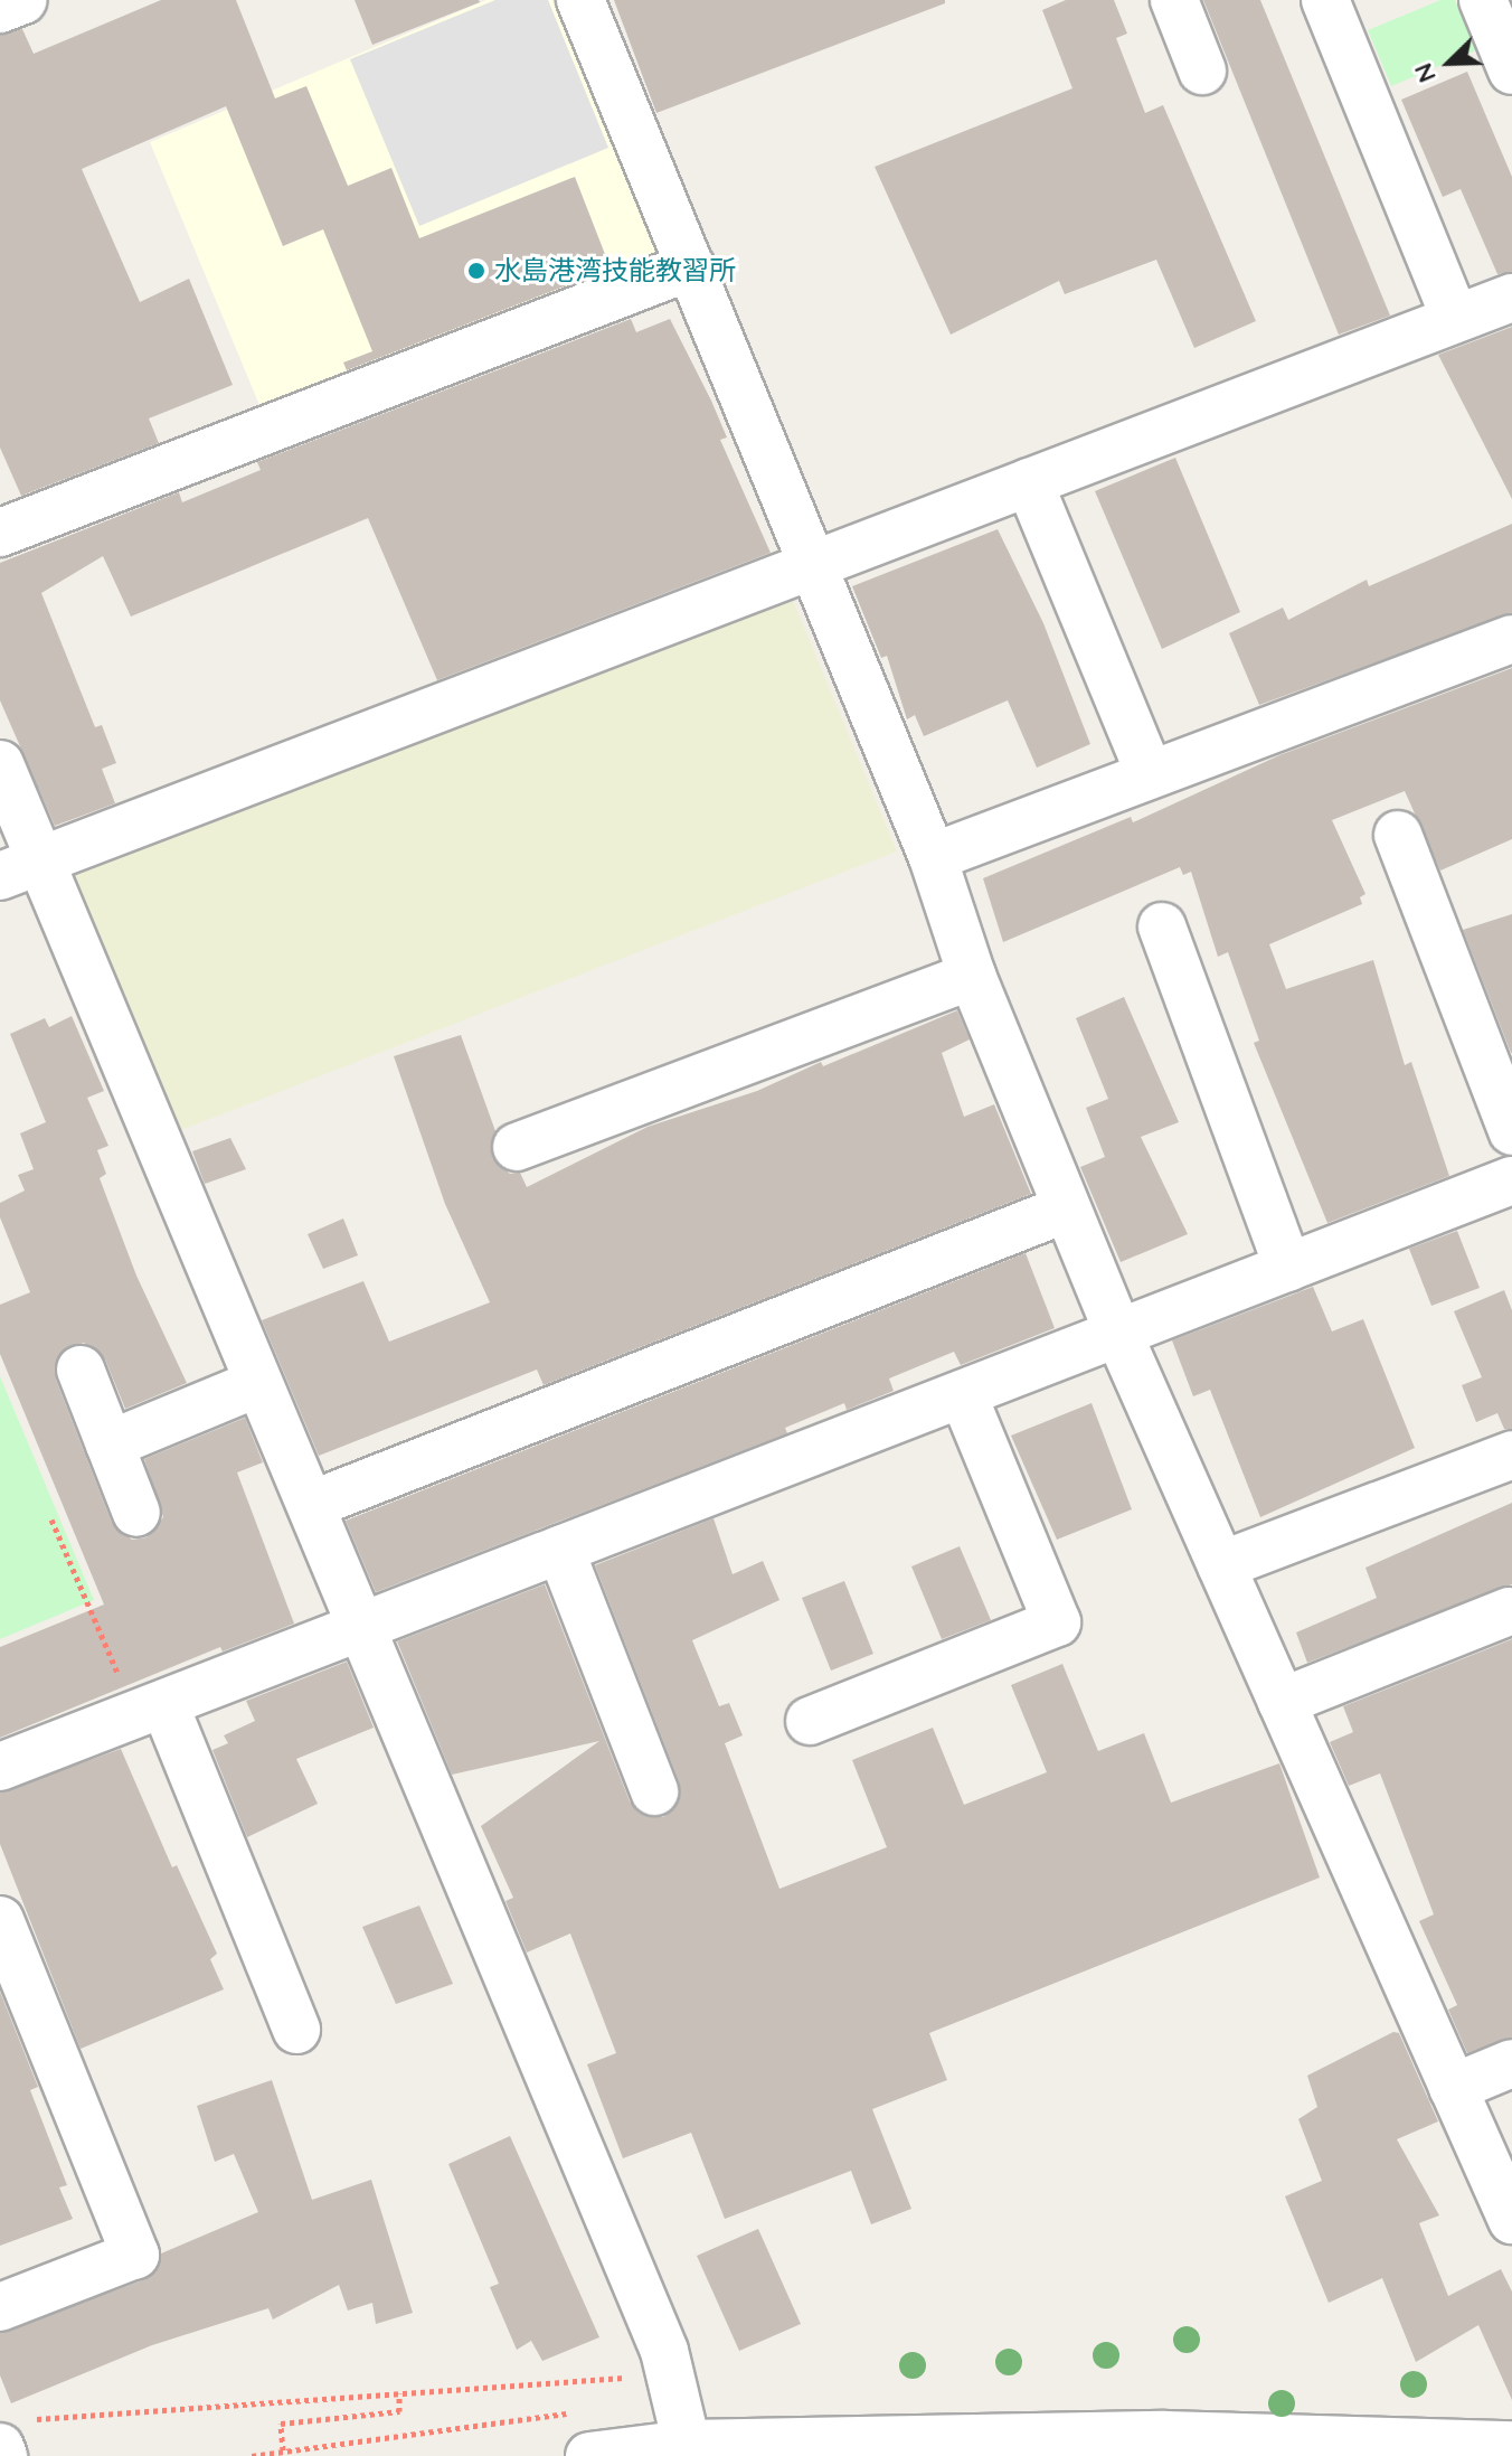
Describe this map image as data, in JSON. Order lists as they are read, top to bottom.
{
  "places": ["水島港湾技能教習所"],
  "north": "bottom left"
}
